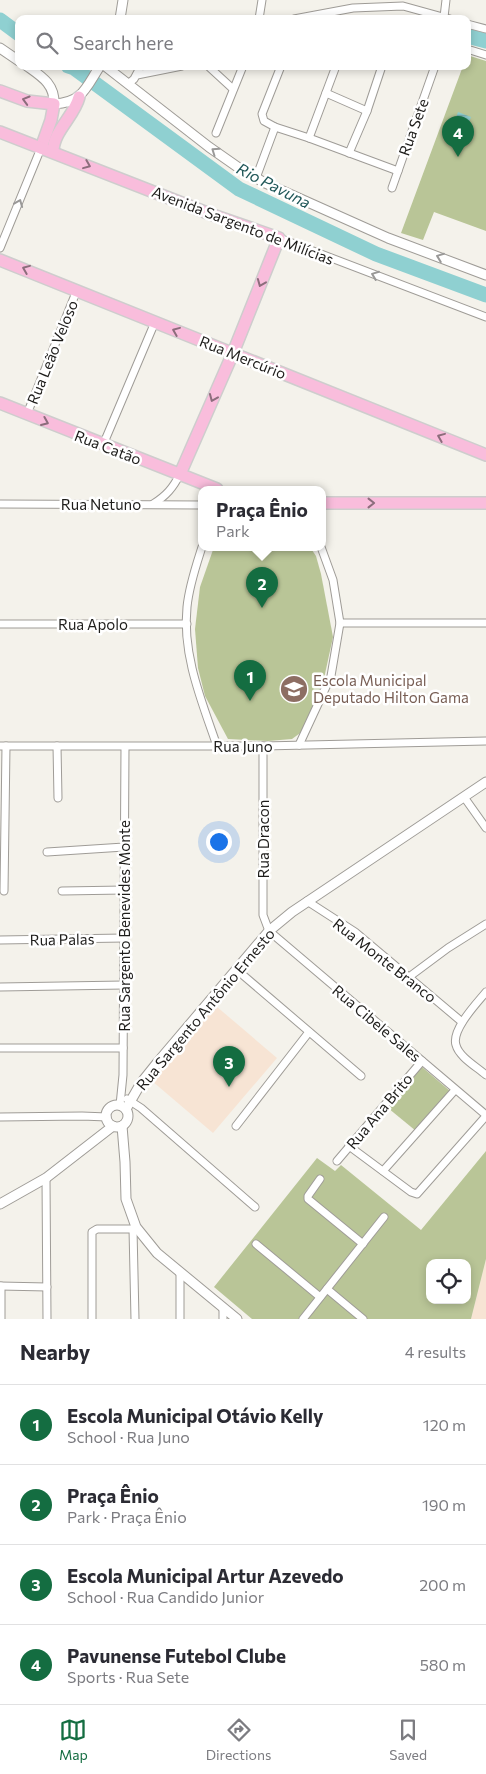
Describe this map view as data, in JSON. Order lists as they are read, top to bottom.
{
  "streets": {
    "main road": ["Avenida Sargento de Milícias", "Rua Mercúrio", "Rua Catão"],
    "street": [
      "Rua Sete",
      "Rua Leão Veloso",
      "Rua Netuno",
      "Rua Apolo",
      "Rua Juno",
      "Rua Dracon",
      "Rua Sargento Benevides Monte",
      "Rua Palas",
      "Rua Monte Branco",
      "Rua Sargento Antônio Ernesto",
      "Rua Cibele Sales",
      "Rua Ana Brito"
    ]
  },
  "crossings": [
    ["Rua Leão Veloso", "Rua Mercúrio"],
    ["Rua Leão Veloso", "Rua Catão"],
    ["Rua Juno", "Rua Dracon"],
    ["Rua Juno", "Rua Sargento Benevides Monte"],
    ["Rua Dracon", "Rua Sargento Antônio Ernesto"],
    ["Rua Dracon", "Rua Cibele Sales"],
    ["Rua Sargento Benevides Monte", "Rua Palas"],
    ["Rua Sargento Benevides Monte", "Rua Sargento Antônio Ernesto"],
    ["Rua Monte Branco", "Rua Sargento Antônio Ernesto"],
    ["Rua Sargento Antônio Ernesto", "Rua Cibele Sales"],
    ["Rua Cibele Sales", "Rua Ana Brito"]
  ],
  "one_way": ["Rua Mercúrio", "Rua Catão"],
  "water": ["Rio Pavuna"],
  "places": {
    "school or university": ["Escola Municipal Deputado Hilton Gama"]
  },
  "page": {
    "search": "Search here",
    "pins": [
      "4",
      "2",
      "1",
      "3"
    ],
    "popup": ["Praça Ênio", "Park"],
    "heading": ["Nearby", "4 results"],
    "list": [
      {
        "mark": "1",
        "name": "Escola Municipal Otávio Kelly",
        "note": "School · Rua Juno",
        "value": "120 m"
      },
      {
        "mark": "2",
        "name": "Praça Ênio",
        "note": "Park · Praça Ênio",
        "value": "190 m"
      },
      {
        "mark": "3",
        "name": "Escola Municipal Artur Azevedo",
        "note": "School · Rua Candido Junior",
        "value": "200 m"
      },
      {
        "mark": "4",
        "name": "Pavunense Futebol Clube",
        "note": "Sports · Rua Sete",
        "value": "580 m"
      }
    ],
    "nav": ["Map", "Directions", "Saved"]
  }
}
